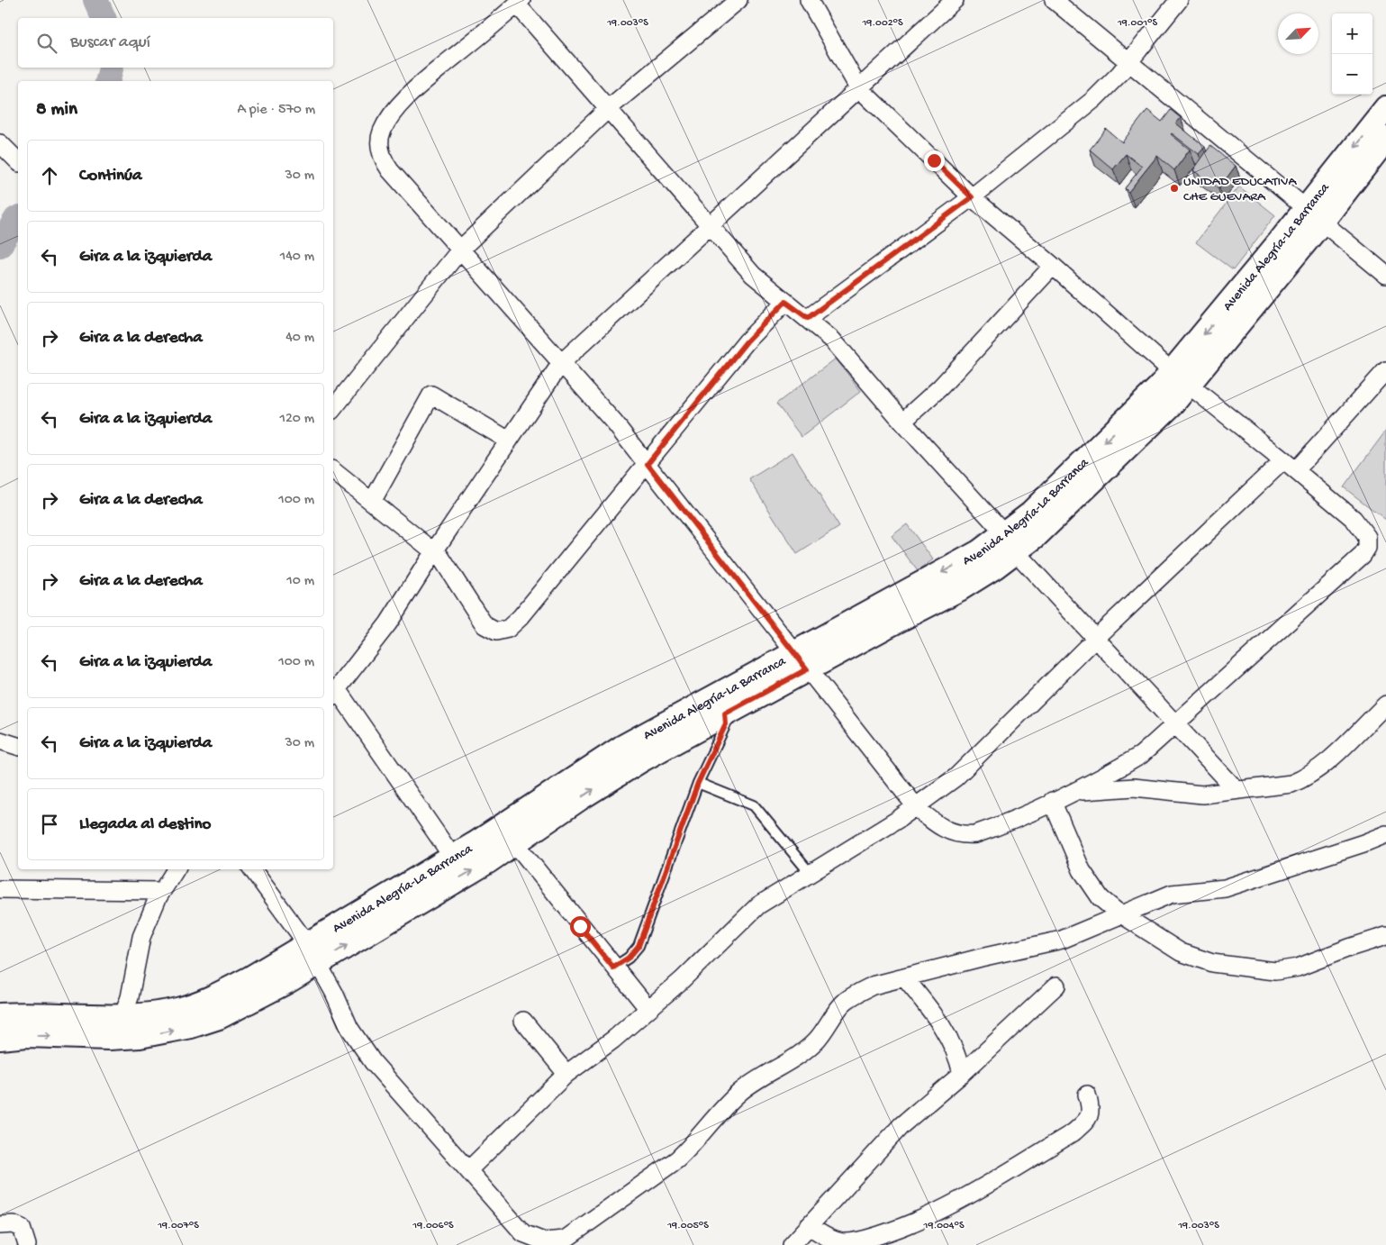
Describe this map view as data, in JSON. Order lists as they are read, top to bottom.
{
  "streets": {
    "main road": ["Avenida Alegría-La Barranca"]
  },
  "places": ["UNIDAD EDUCATIVA CHE GUEVARA"],
  "north": "top right",
  "page": {
    "map_buttons": ["+", "−"],
    "search": "Buscar aquí",
    "heading": ["8 min", "A pie · 570 m"],
    "list": [
      ["Continúa", "30 m"],
      ["Gira a la izquierda", "140 m"],
      ["Gira a la derecha", "40 m"],
      ["Gira a la izquierda", "120 m"],
      ["Gira a la derecha", "100 m"],
      ["Gira a la derecha", "10 m"],
      ["Gira a la izquierda", "100 m"],
      ["Gira a la izquierda", "30 m"],
      "Llegada al destino"
    ]
  },
  "coordinates": [
    "19.003°S",
    "19.002°S",
    "19.001°S",
    "19.007°S",
    "19.006°S",
    "19.005°S",
    "19.004°S"
  ]
}
